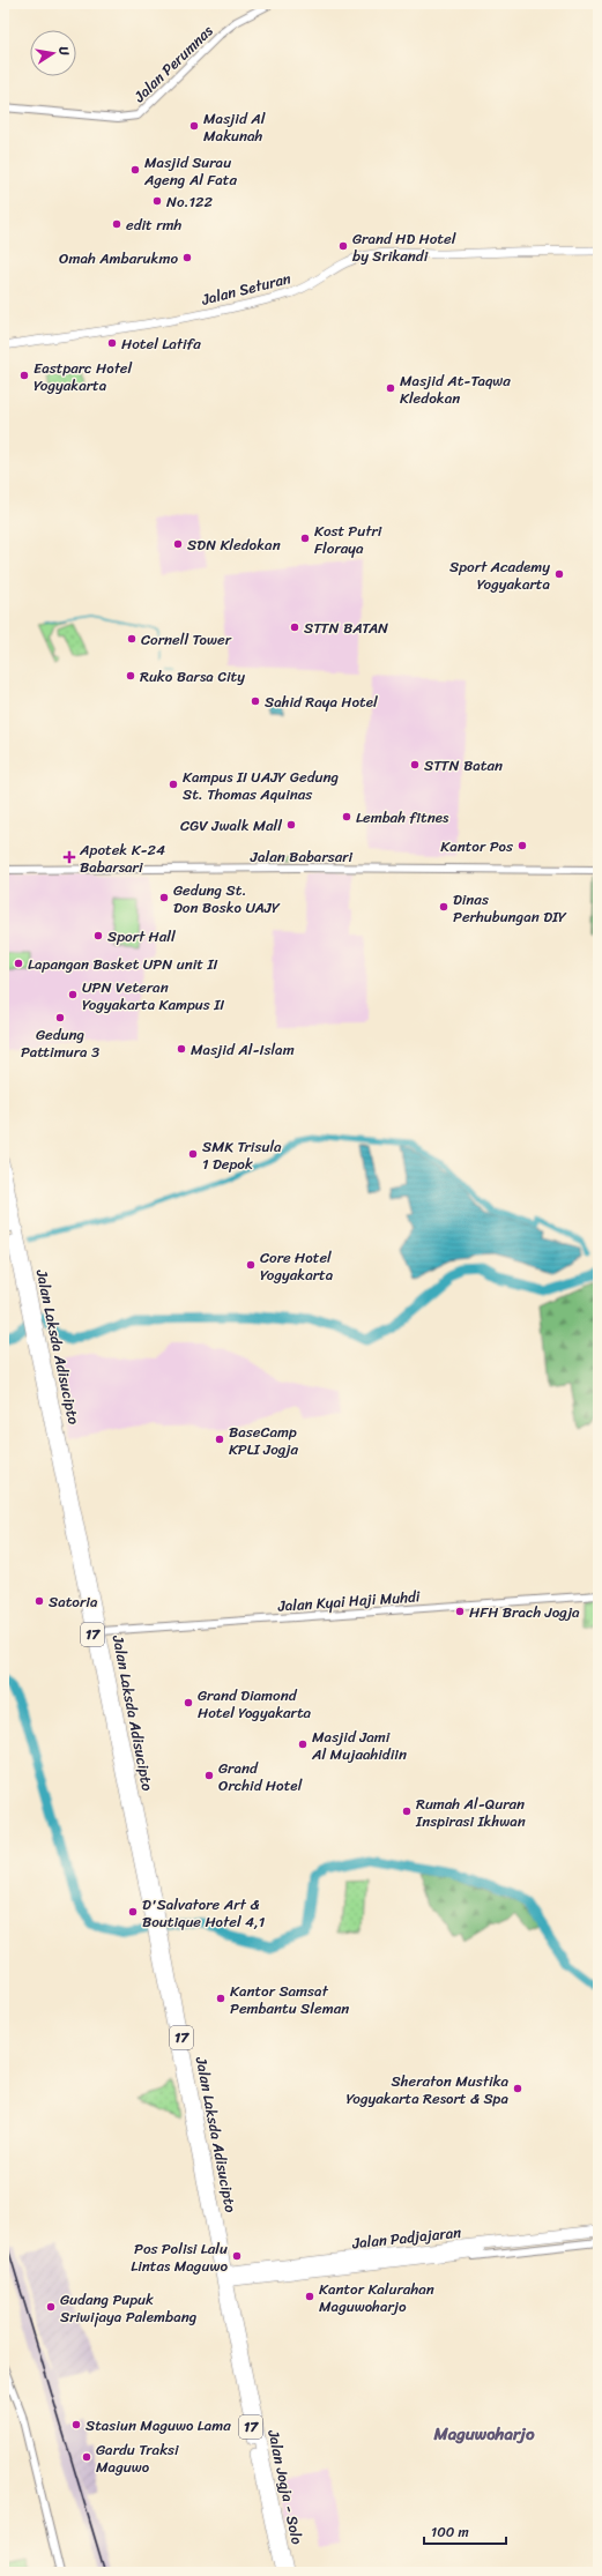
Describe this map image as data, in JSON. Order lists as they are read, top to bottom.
{
  "streets": {
    "highway": [
      "Jalan Laksda Adisucipto",
      "17",
      "Jalan Padjajaran",
      "Jalan Jogja - Solo"
    ],
    "main road": ["Jalan Seturan"],
    "street": ["Jalan Perumnas", "Jalan Babarsari", "Jalan Kyai Haji Muhdi"]
  },
  "crossings": [
    ["Jalan Laksda Adisucipto", "Jalan Kyai Haji Muhdi"],
    ["Jalan Laksda Adisucipto", "Jalan Padjajaran"],
    ["Jalan Laksda Adisucipto", "Jalan Jogja - Solo"],
    ["Jalan Padjajaran", "Jalan Jogja - Solo"]
  ],
  "districts": ["Maguwoharjo"],
  "places": {
    "other": [
      "Masjid Al Makunah",
      "Masjid Surau Ageng Al Fata",
      "No.122",
      "edit rmh",
      "Grand HD Hotel by Srikandi",
      "Omah Ambarukmo",
      "Hotel Latifa",
      "Eastparc Hotel Yogyakarta",
      "Masjid At-Taqwa Kledokan",
      "Kost Putri Floraya",
      "SDN Kledokan",
      "Sport Academy Yogyakarta",
      "STTN BATAN",
      "Cornell Tower",
      "Ruko Barsa City",
      "Sahid Raya Hotel",
      "STTN Batan",
      "Kampus II UAJY Gedung St. Thomas Aquinas",
      "Lembah fitnes",
      "CGV Jwalk Mall",
      "Kantor Pos",
      "Gedung St. Don Bosko UAJY",
      "Dinas Perhubungan DIY",
      "Sport Hall",
      "Lapangan Basket UPN unit II",
      "UPN Veteran Yogyakarta Kampus II",
      "Gedung Pattimura 3",
      "Masjid Al-Islam",
      "SMK Trisula 1 Depok",
      "Core Hotel Yogyakarta",
      "BaseCamp KPLI Jogja",
      "Satoria",
      "HFH Brach Jogja",
      "Grand Diamond Hotel Yogyakarta",
      "Masjid Jami Al Mujaahidiin",
      "Grand Orchid Hotel",
      "Rumah Al-Quran Inspirasi Ikhwan",
      "D'Salvatore Art & Boutique Hotel 4,1",
      "Kantor Samsat Pembantu Sleman",
      "Sheraton Mustika Yogyakarta Resort & Spa",
      "Pos Polisi Lalu Lintas Maguwo",
      "Kantor Kalurahan Maguwoharjo",
      "Gudang Pupuk Sriwijaya Palembang",
      "Stasiun Maguwo Lama",
      "Gardu Traksi Maguwo"
    ],
    "health": ["Apotek K-24 Babarsari"]
  },
  "scale_bar": "100 m",
  "north": "right"
}
